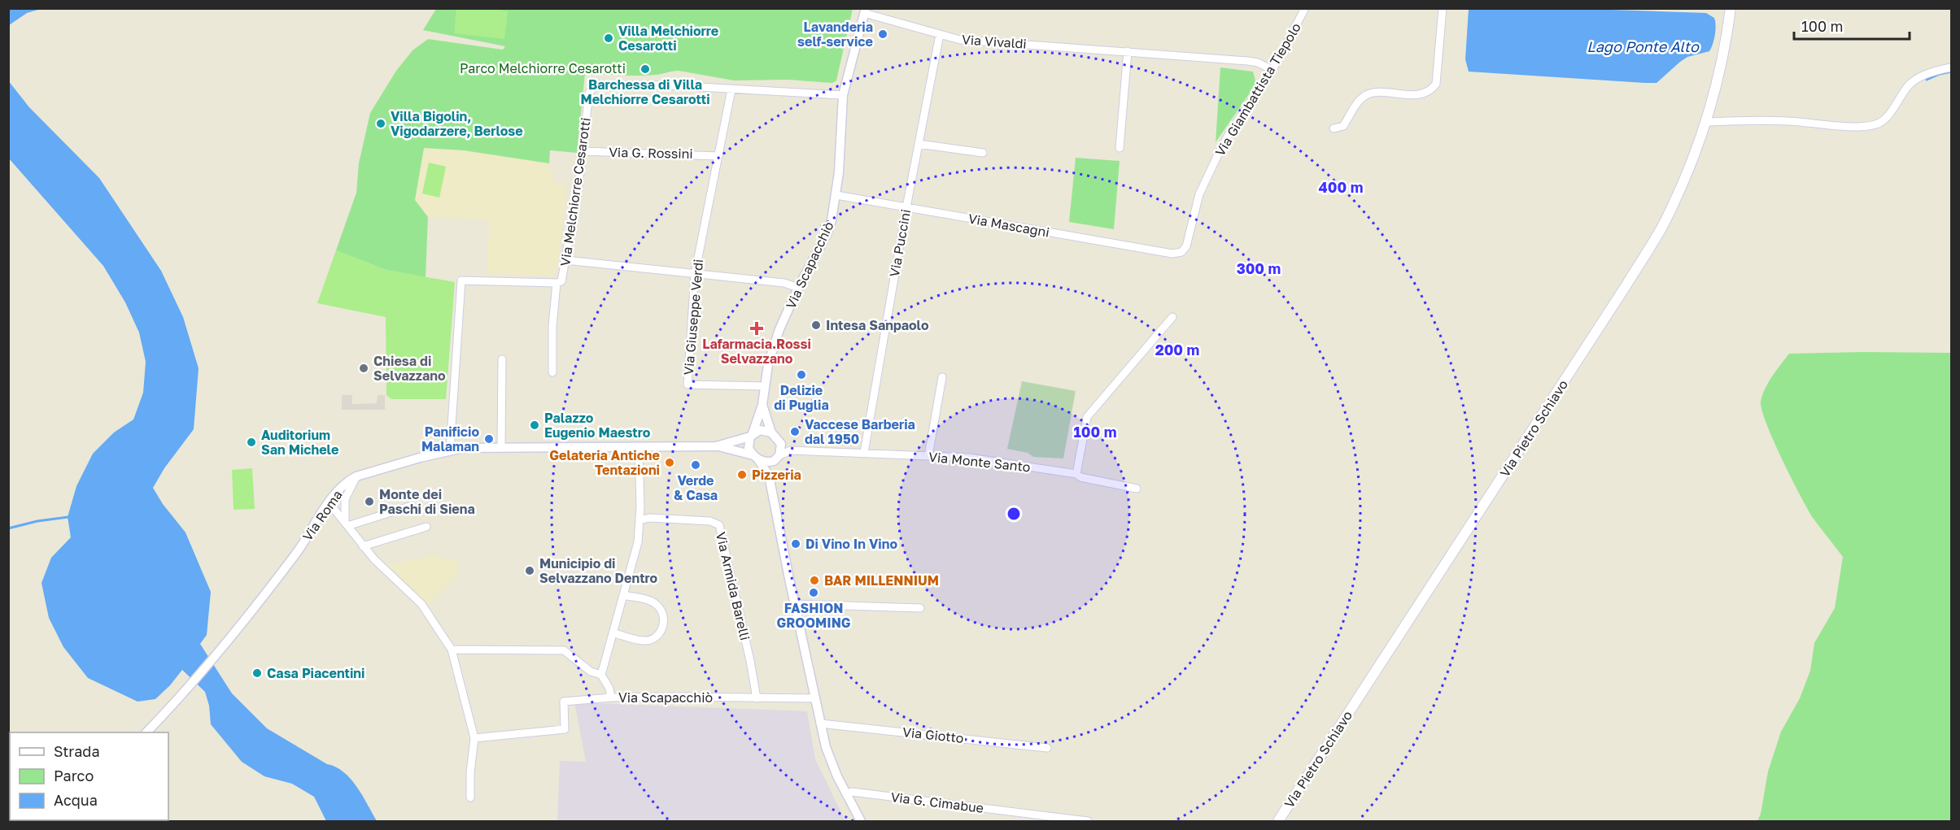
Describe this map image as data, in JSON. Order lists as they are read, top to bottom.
{
  "streets": {
    "main road": ["Via Pietro Schiavo"],
    "street": [
      "Via Vivaldi",
      "Via Giambattista Tiepolo",
      "Via G. Rossini",
      "Via Melchiorre Cesarotti",
      "Via Mascagni",
      "Via Puccini",
      "Via Scapacchiò",
      "Via Giuseppe Verdi",
      "Via Monte Santo",
      "Via Roma",
      "Via Armida Barelli",
      "Via Giotto",
      "Via G. Cimabue"
    ]
  },
  "crossings": [
    ["Via Vivaldi", "Via Giambattista Tiepolo"],
    ["Via Vivaldi", "Via Puccini"],
    ["Via Vivaldi", "Via Scapacchiò"],
    ["Via Giambattista Tiepolo", "Via Mascagni"],
    ["Via G. Rossini", "Via Melchiorre Cesarotti"],
    ["Via G. Rossini", "Via Giuseppe Verdi"],
    ["Via Melchiorre Cesarotti", "Via Scapacchiò"],
    ["Via Melchiorre Cesarotti", "Via Giuseppe Verdi"],
    ["Via Melchiorre Cesarotti", "Via Roma"],
    ["Via Mascagni", "Via Puccini"],
    ["Via Mascagni", "Via Scapacchiò"],
    ["Via Puccini", "Via Monte Santo"],
    ["Via Scapacchiò", "Via Giuseppe Verdi"],
    ["Via Scapacchiò", "Via Monte Santo"],
    ["Via Scapacchiò", "Via Roma"],
    ["Via Scapacchiò", "Via Armida Barelli"],
    ["Via Monte Santo", "Via Roma"]
  ],
  "water": ["Lago Ponte Alto"],
  "parks": ["Parco Melchiorre Cesarotti"],
  "places": {
    "other": [
      "Lavanderia self-service",
      "Villa Melchiorre Cesarotti",
      "Barchessa di Villa Melchiorre Cesarotti",
      "Villa Bigolin, Vigodarzere, Berlose",
      "Intesa Sanpaolo",
      "Chiesa di Selvazzano",
      "Delizie di Puglia",
      "Palazzo Eugenio Maestro",
      "Vaccese Barberia dal 1950",
      "Panificio Malaman",
      "Auditorium San Michele",
      "Gelateria Antiche Tentazioni",
      "Verde & Casa",
      "Pizzeria",
      "Monte dei Paschi di Siena",
      "Di Vino In Vino",
      "Municipio di Selvazzano Dentro",
      "BAR MILLENNIUM",
      "FASHION GROOMING",
      "Casa Piacentini"
    ],
    "health": ["Lafarmacia.Rossi Selvazzano"]
  },
  "legend": ["Strada", "Parco", "Acqua"],
  "scale_bar": "100 m",
  "rings": [
    "400 m",
    "300 m",
    "200 m",
    "100 m"
  ]
}
